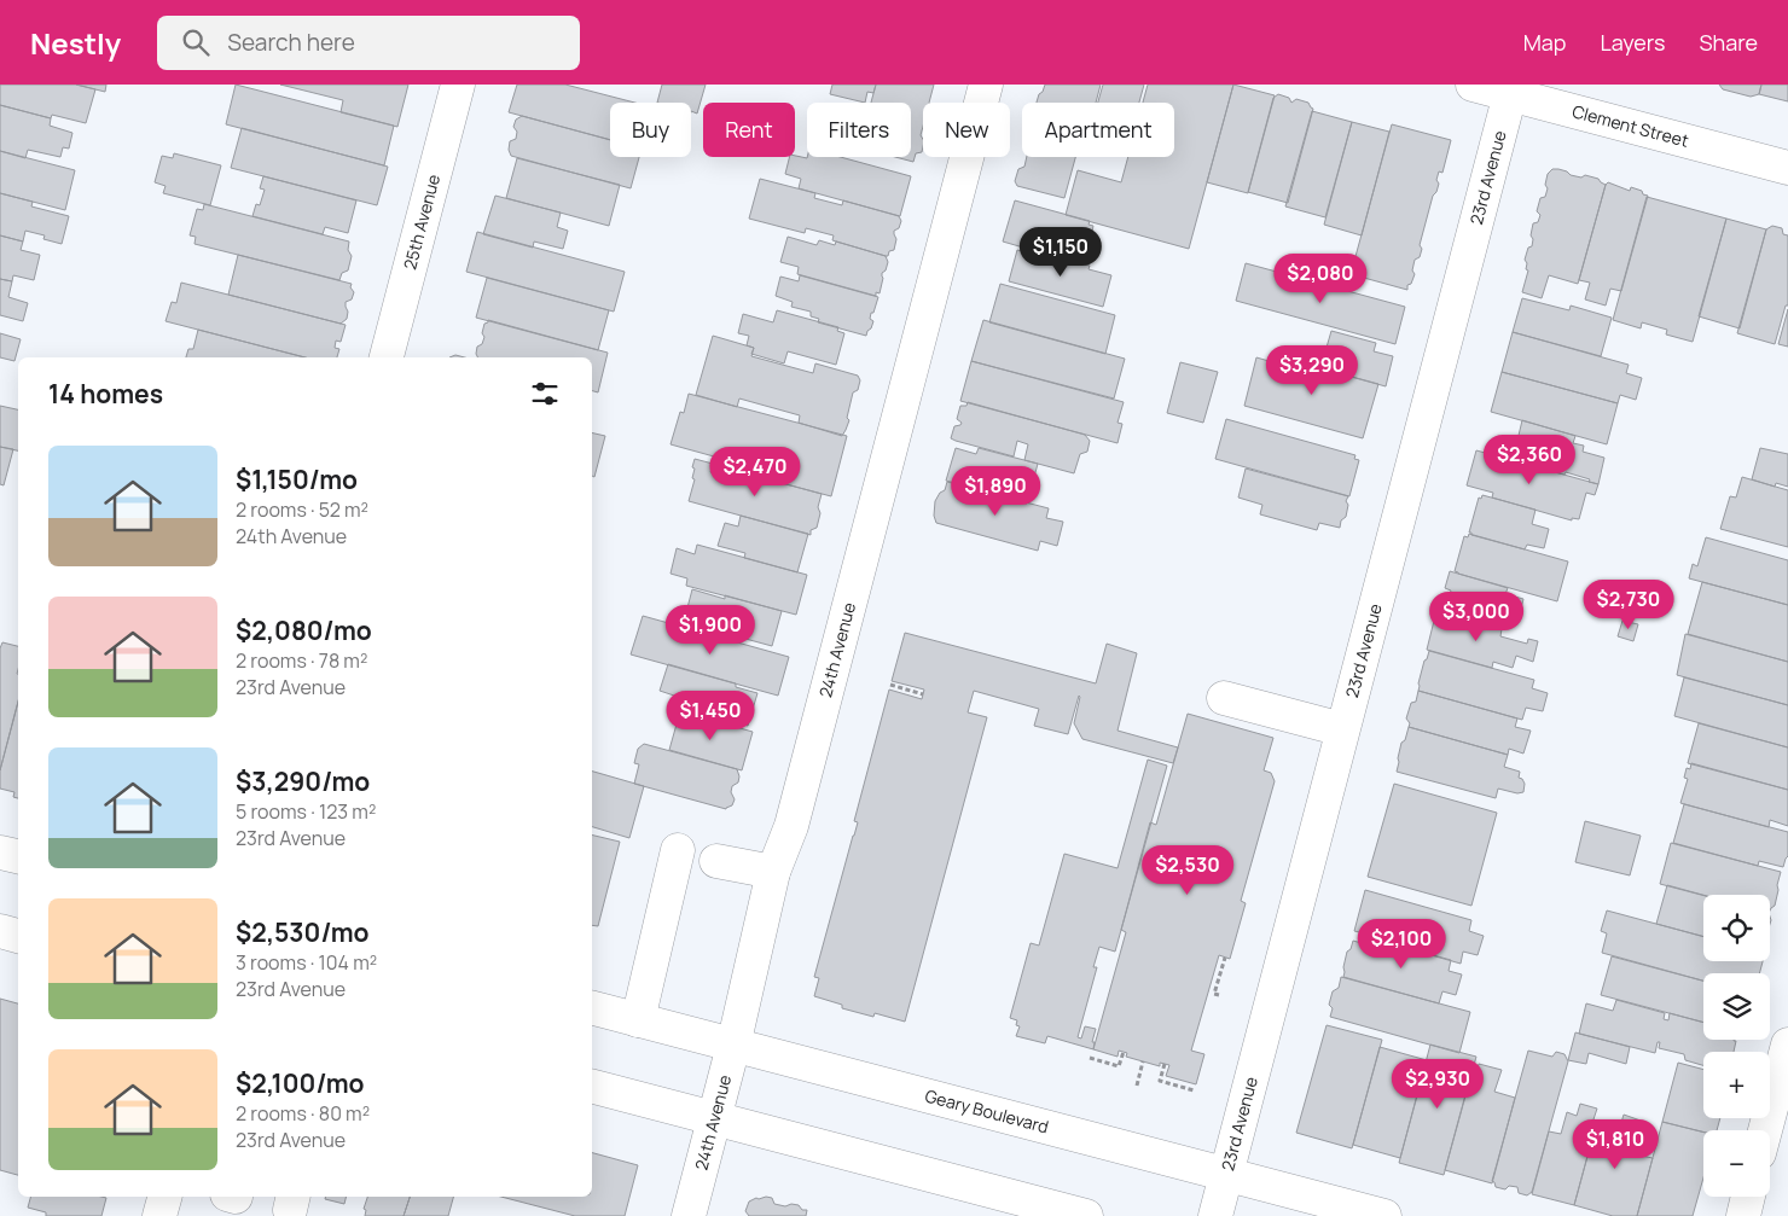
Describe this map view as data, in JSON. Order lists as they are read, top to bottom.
{
  "streets": {
    "street": [
      "Clement Street",
      "23rd Avenue",
      "25th Avenue",
      "24th Avenue",
      "Geary Boulevard"
    ]
  },
  "crossings": [
    ["Clement Street", "23rd Avenue"],
    ["23rd Avenue", "Geary Boulevard"],
    ["24th Avenue", "Geary Boulevard"]
  ],
  "page": {
    "header": "Nestly",
    "search": "Search here",
    "nav": ["Map", "Layers", "Share"],
    "chip": [
      "Buy",
      "Rent",
      "Filters",
      "New",
      "Apartment"
    ],
    "price": [
      "$1,150",
      "$2,080",
      "$3,290",
      "$2,360",
      "$2,470",
      "$1,890",
      "$2,730",
      "$3,000",
      "$1,900",
      "$1,450",
      "$2,530",
      "$2,100",
      "$2,930",
      "$1,810"
    ],
    "heading": "14 homes",
    "list": [
      {
        "name": "$1,150/mo",
        "note": "2 rooms · 52 m² · 24th Avenue"
      },
      {
        "name": "$2,080/mo",
        "note": "2 rooms · 78 m² · 23rd Avenue"
      },
      {
        "name": "$3,290/mo",
        "note": "5 rooms · 123 m² · 23rd Avenue"
      },
      {
        "name": "$2,530/mo",
        "note": "3 rooms · 104 m² · 23rd Avenue"
      },
      {
        "name": "$2,100/mo",
        "note": "2 rooms · 80 m² · 23rd Avenue"
      }
    ],
    "map_buttons": ["+", "−"]
  }
}
